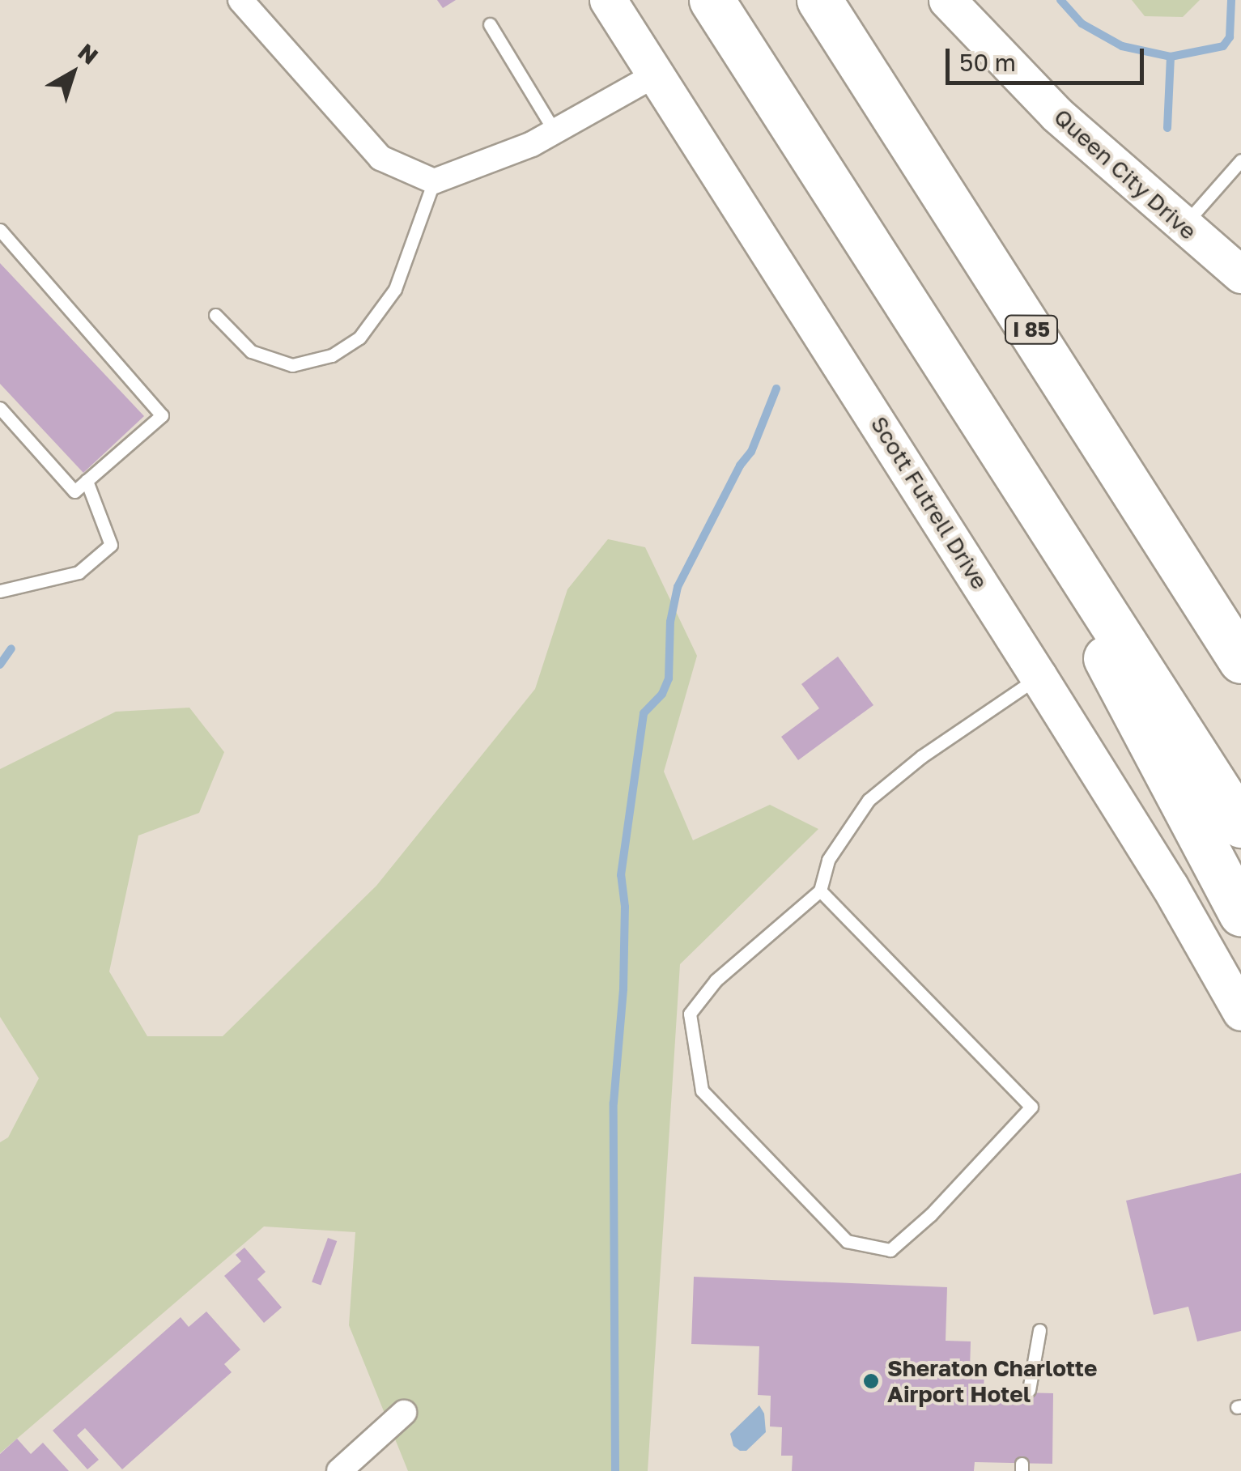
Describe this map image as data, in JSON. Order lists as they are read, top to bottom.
{
  "streets": {
    "highway": ["I 85"],
    "street": ["Queen City Drive", "Scott Futrell Drive"]
  },
  "places": ["Sheraton Charlotte Airport Hotel"],
  "scale_bar": "50 m",
  "north": "top right"
}
